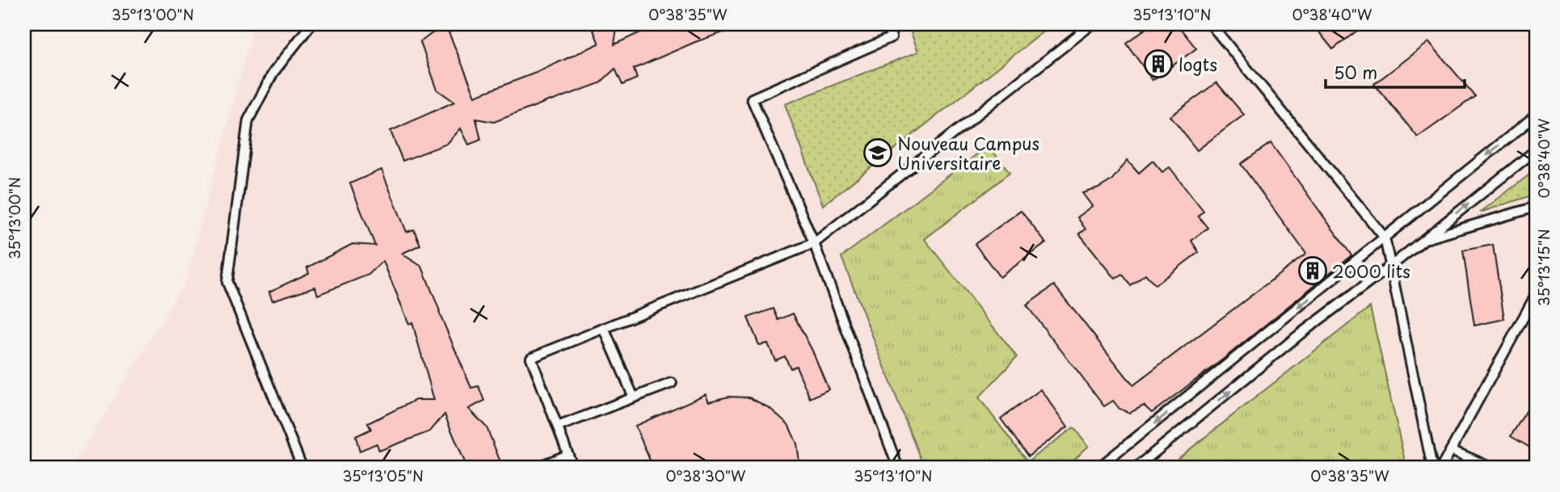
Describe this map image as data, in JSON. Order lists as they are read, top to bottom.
{
  "places": {
    "building": ["logts", "2000 lits"],
    "school or university": ["Nouveau Campus Universitaire"]
  },
  "scale_bar": "50 m",
  "coordinates": [
    "35°13'00\"N",
    "0°38'35\"W",
    "35°13'10\"N",
    "0°38'40\"W",
    "35°13'15\"N",
    "35°13'05\"N",
    "0°38'30\"W"
  ]
}
